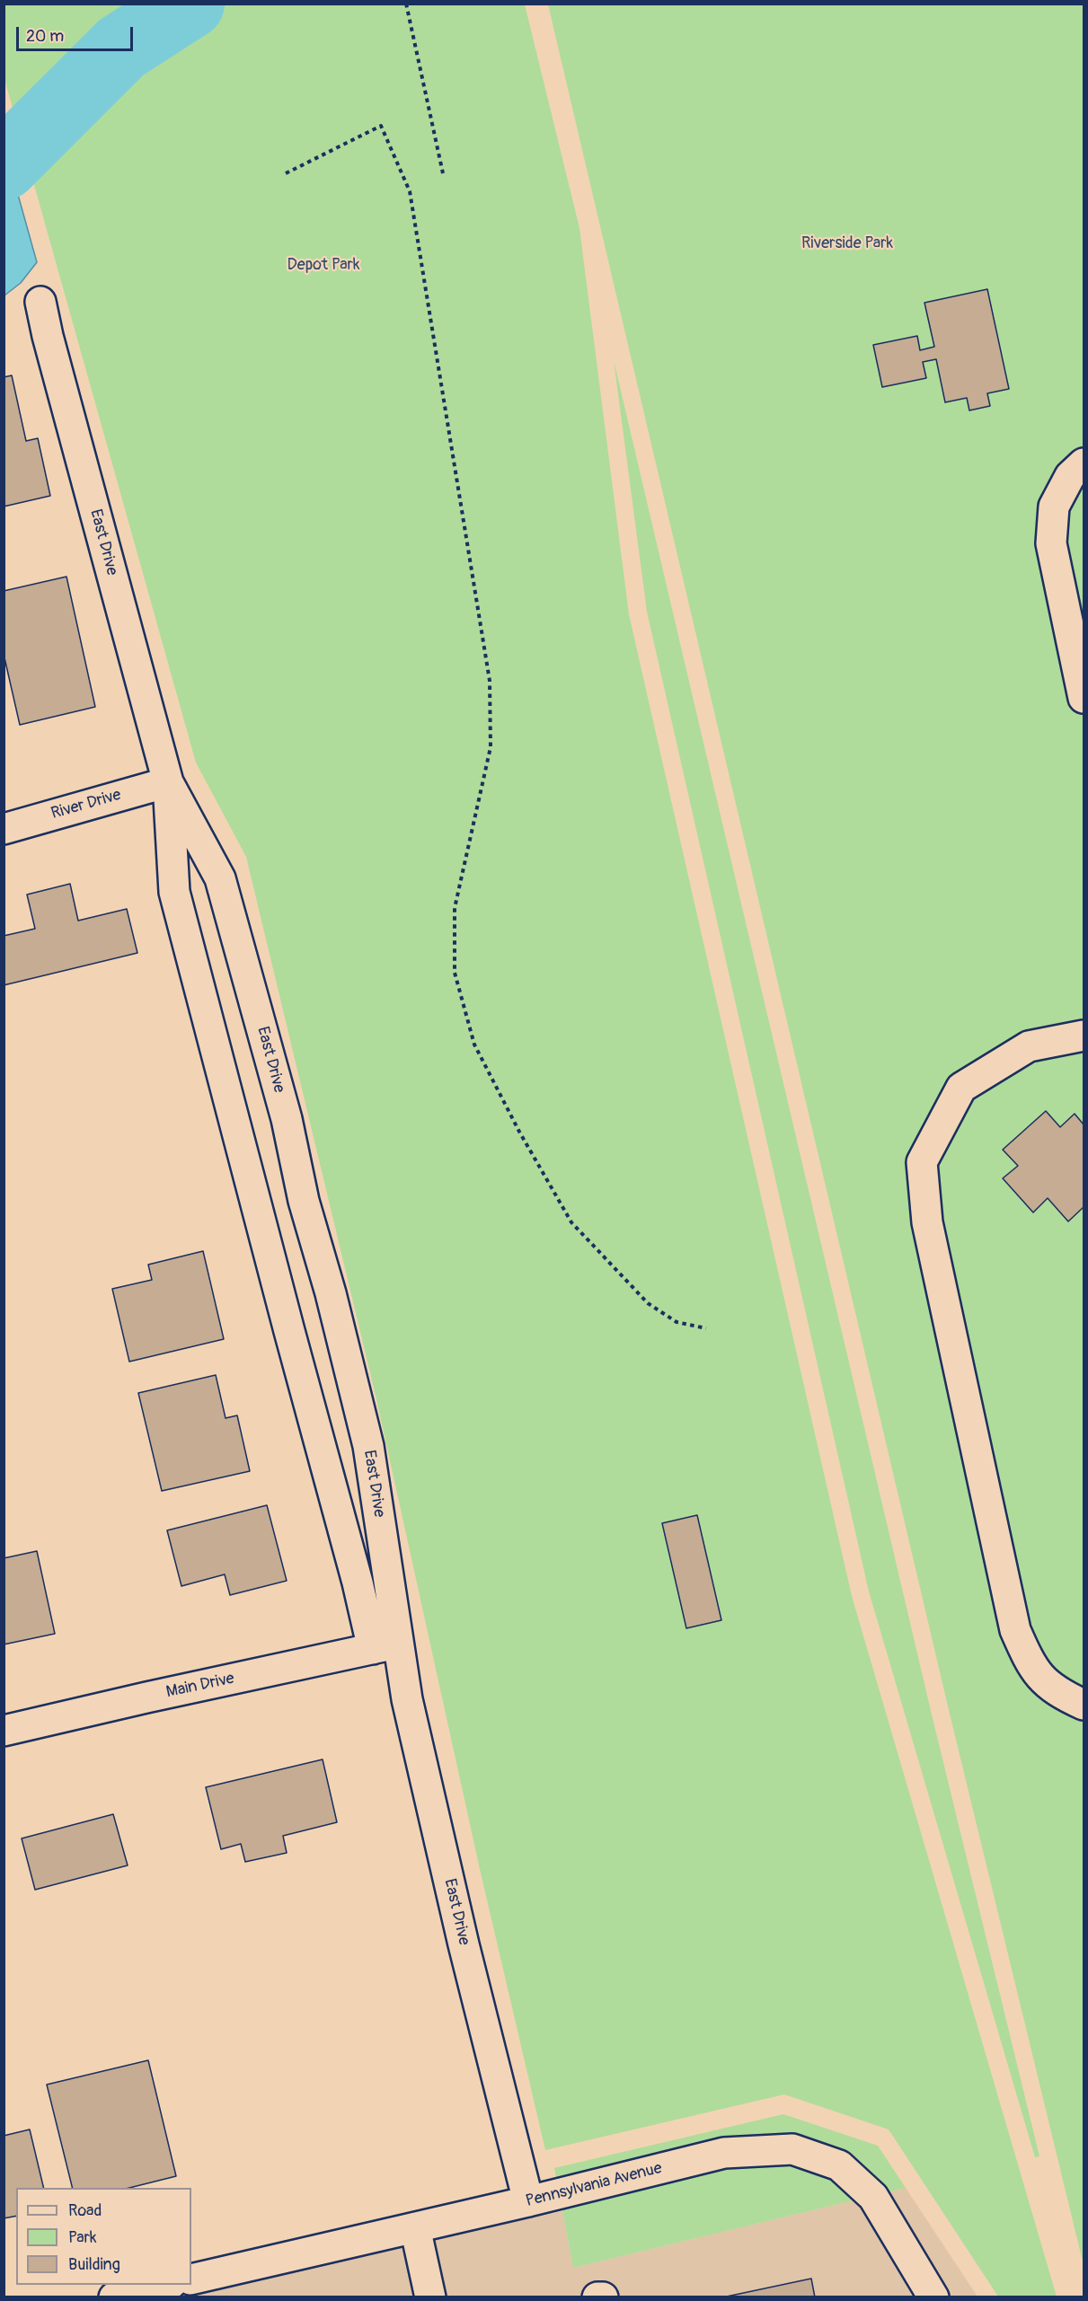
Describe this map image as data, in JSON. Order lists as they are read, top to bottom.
{
  "streets": {
    "street": [
      "East Drive",
      "River Drive",
      "Main Drive",
      "Pennsylvania Avenue"
    ]
  },
  "crossings": [
    ["East Drive", "River Drive"],
    ["East Drive", "Main Drive"],
    ["East Drive", "Pennsylvania Avenue"]
  ],
  "parks": ["Riverside Park", "Depot Park"],
  "legend": ["Road", "Park", "Building"],
  "scale_bar": "20 m"
}
